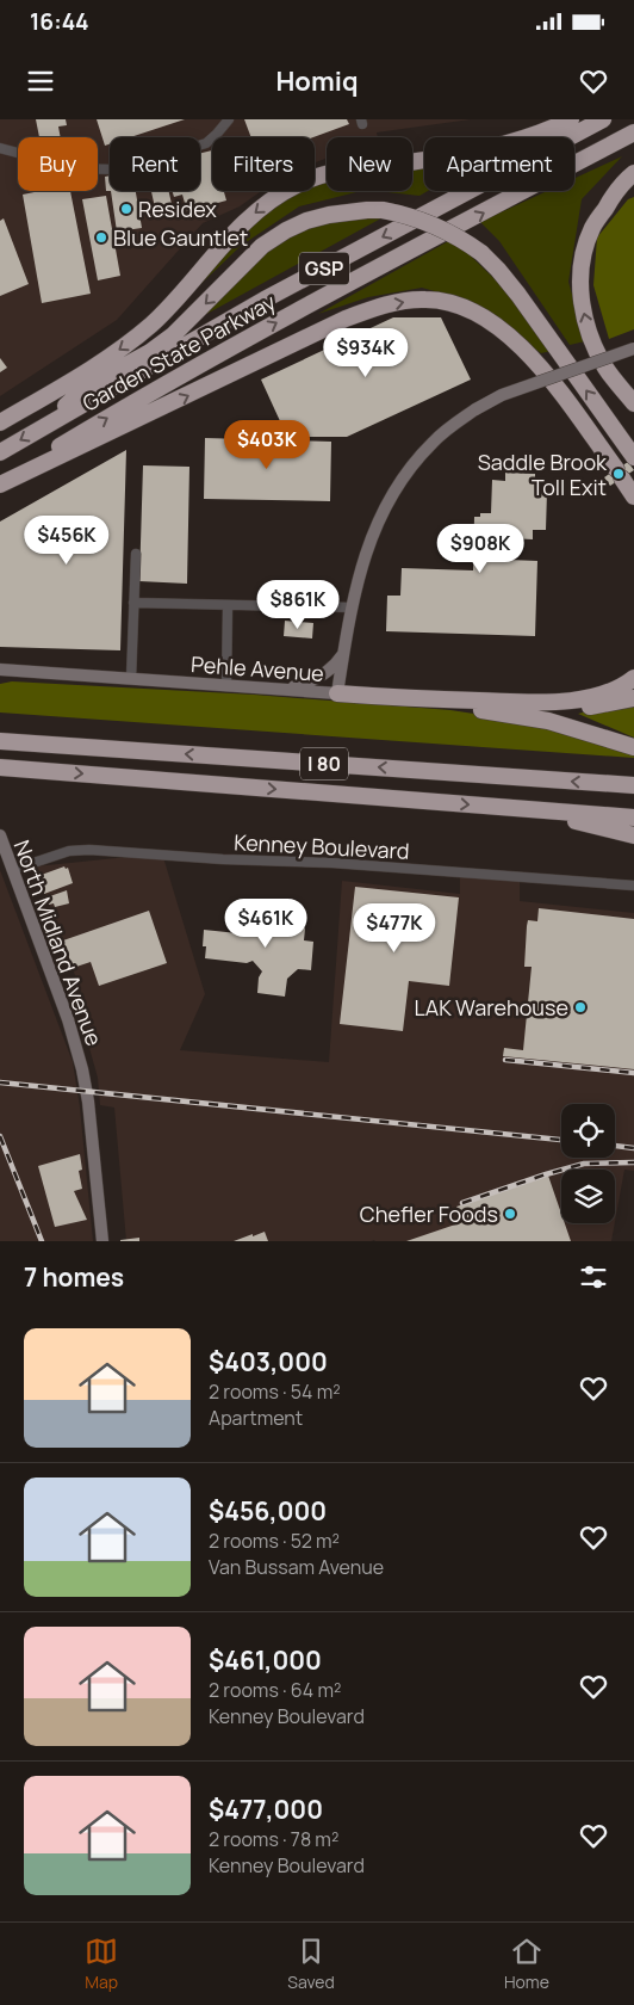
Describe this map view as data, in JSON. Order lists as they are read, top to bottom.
{
  "streets": {
    "highway": ["GSP", "Garden State Parkway", "I 80"],
    "street": ["Pehle Avenue", "Kenney Boulevard", "North Midland Avenue"]
  },
  "crossings": [
    ["Kenney Boulevard", "North Midland Avenue"]
  ],
  "places": [
    "Residex",
    "Blue Gauntlet",
    "Saddle Brook Toll Exit",
    "LAK Warehouse",
    "Chefler Foods"
  ],
  "page": {
    "status": "16:44",
    "header": "Homiq",
    "chip": [
      "Buy",
      "Rent",
      "Filters",
      "New",
      "Apartment"
    ],
    "price": [
      "$934K",
      "$403K",
      "$456K",
      "$908K",
      "$861K",
      "$461K",
      "$477K"
    ],
    "heading": "7 homes",
    "list": [
      {
        "name": "$403,000",
        "note": "2 rooms · 54 m² · Apartment"
      },
      {
        "name": "$456,000",
        "note": "2 rooms · 52 m² · Van Bussam Avenue"
      },
      {
        "name": "$461,000",
        "note": "2 rooms · 64 m² · Kenney Boulevard"
      },
      {
        "name": "$477,000",
        "note": "2 rooms · 78 m² · Kenney Boulevard"
      }
    ],
    "tabs": ["Map", "Saved", "Home"]
  }
}
